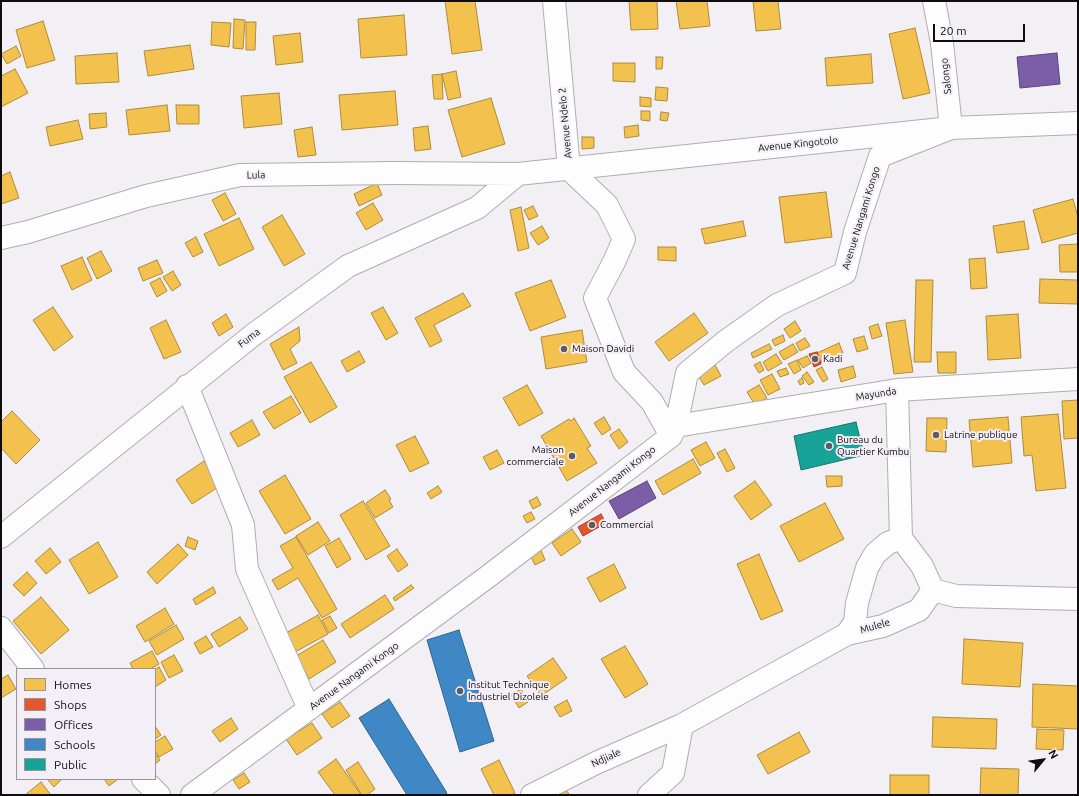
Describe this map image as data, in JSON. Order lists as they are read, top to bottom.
{
  "streets": {
    "street": [
      "Salongo",
      "Avenue Ndelo 2",
      "Avenue Kingotolo",
      "Lula",
      "Avenue Nangami Kongo",
      "Fuma",
      "Mayunda",
      "Mulele",
      "Ndjiale"
    ]
  },
  "crossings": [
    ["Salongo", "Avenue Kingotolo"],
    ["Salongo", "Avenue Nangami Kongo"],
    ["Avenue Ndelo 2", "Avenue Kingotolo"],
    ["Avenue Ndelo 2", "Avenue Nangami Kongo"],
    ["Avenue Ndelo 2", "Mayunda"],
    ["Avenue Kingotolo", "Lula"],
    ["Avenue Kingotolo", "Avenue Nangami Kongo"],
    ["Avenue Kingotolo", "Fuma"],
    ["Lula", "Fuma"],
    ["Avenue Nangami Kongo", "Mayunda"],
    ["Mulele", "Ndjiale"]
  ],
  "places": [
    "Maison Davidi",
    "Kadi",
    "Latrine publique",
    "Bureau du Quartier Kumbu",
    "Maison commerciale",
    "Commercial",
    "Institut Technique Industriel Dizolele"
  ],
  "legend": [
    "Homes",
    "Shops",
    "Offices",
    "Schools",
    "Public"
  ],
  "scale_bar": "20 m",
  "north": "top right"
}
